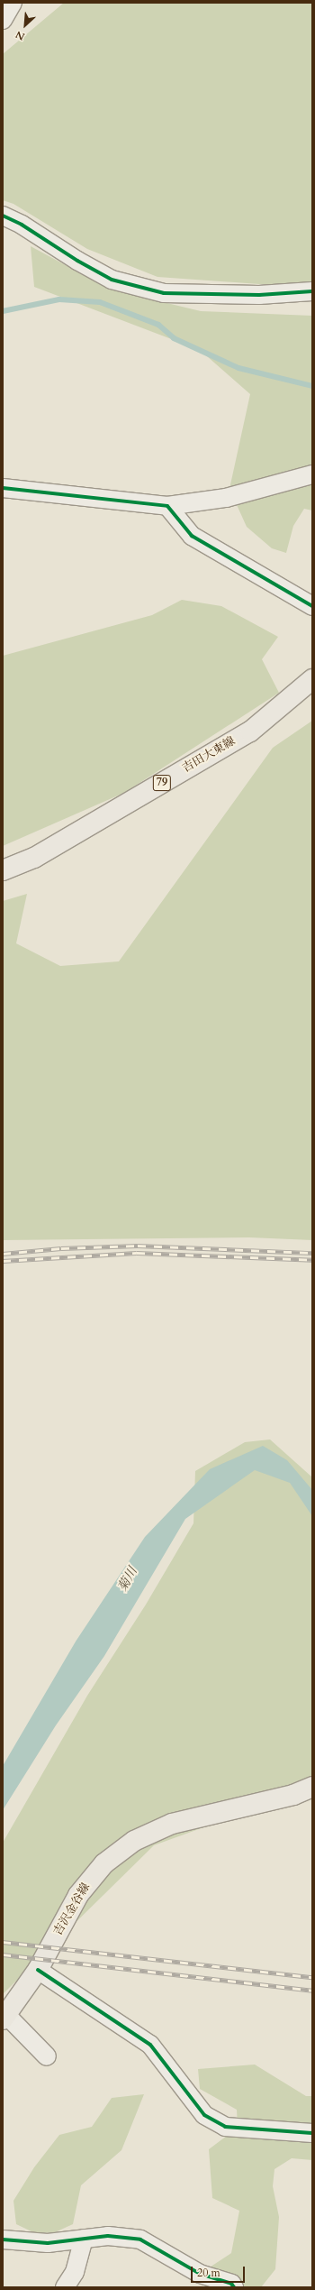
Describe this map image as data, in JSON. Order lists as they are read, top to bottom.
{
  "streets": {
    "main road": ["吉田大東線", "79", "吉沢金谷線"]
  },
  "water": ["菊川"],
  "scale_bar": "20 m",
  "north": "bottom left"
}
